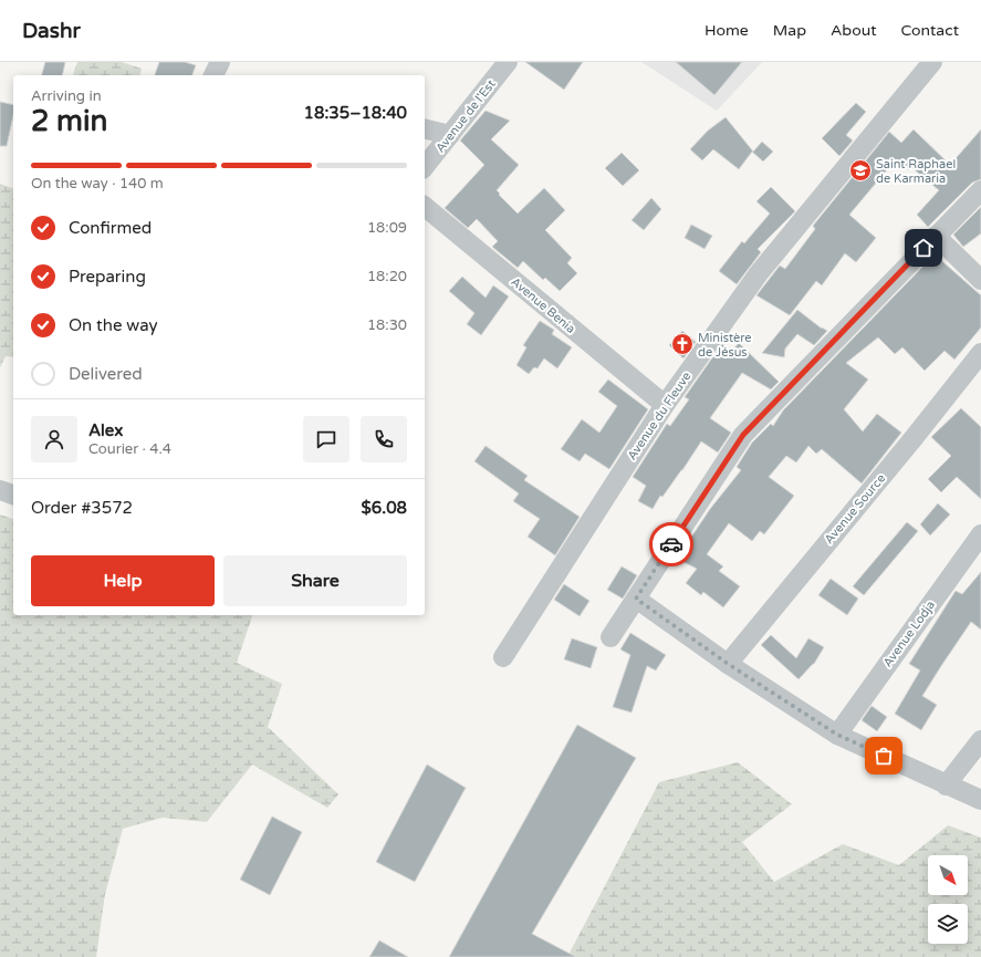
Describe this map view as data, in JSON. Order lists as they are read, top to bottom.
{
  "streets": {
    "street": [
      "Avenue de l'Est",
      "Avenue Benia",
      "Avenue du Fleuve",
      "Avenue Source",
      "Avenue Lodja"
    ]
  },
  "crossings": [
    ["Avenue Benia", "Avenue du Fleuve"]
  ],
  "places": {
    "school or university": ["Saint Raphael de Karmaria"],
    "church": ["Ministère de Jésus"]
  },
  "north": "bottom right",
  "page": {
    "header": "Dashr",
    "nav": [
      "Home",
      "Map",
      "About",
      "Contact"
    ],
    "heading": ["2 min", "Arriving in", "18:35–18:40"],
    "panel": [
      "Alex",
      "Courier · 4.4",
      "Order #3572",
      "$6.08"
    ],
    "bar": "On the way · 140 m",
    "list": [
      ["Confirmed", "18:09"],
      ["Preparing", "18:20"],
      ["On the way", "18:30"],
      "Delivered"
    ],
    "buttons": ["Help", "Share"]
  }
}
